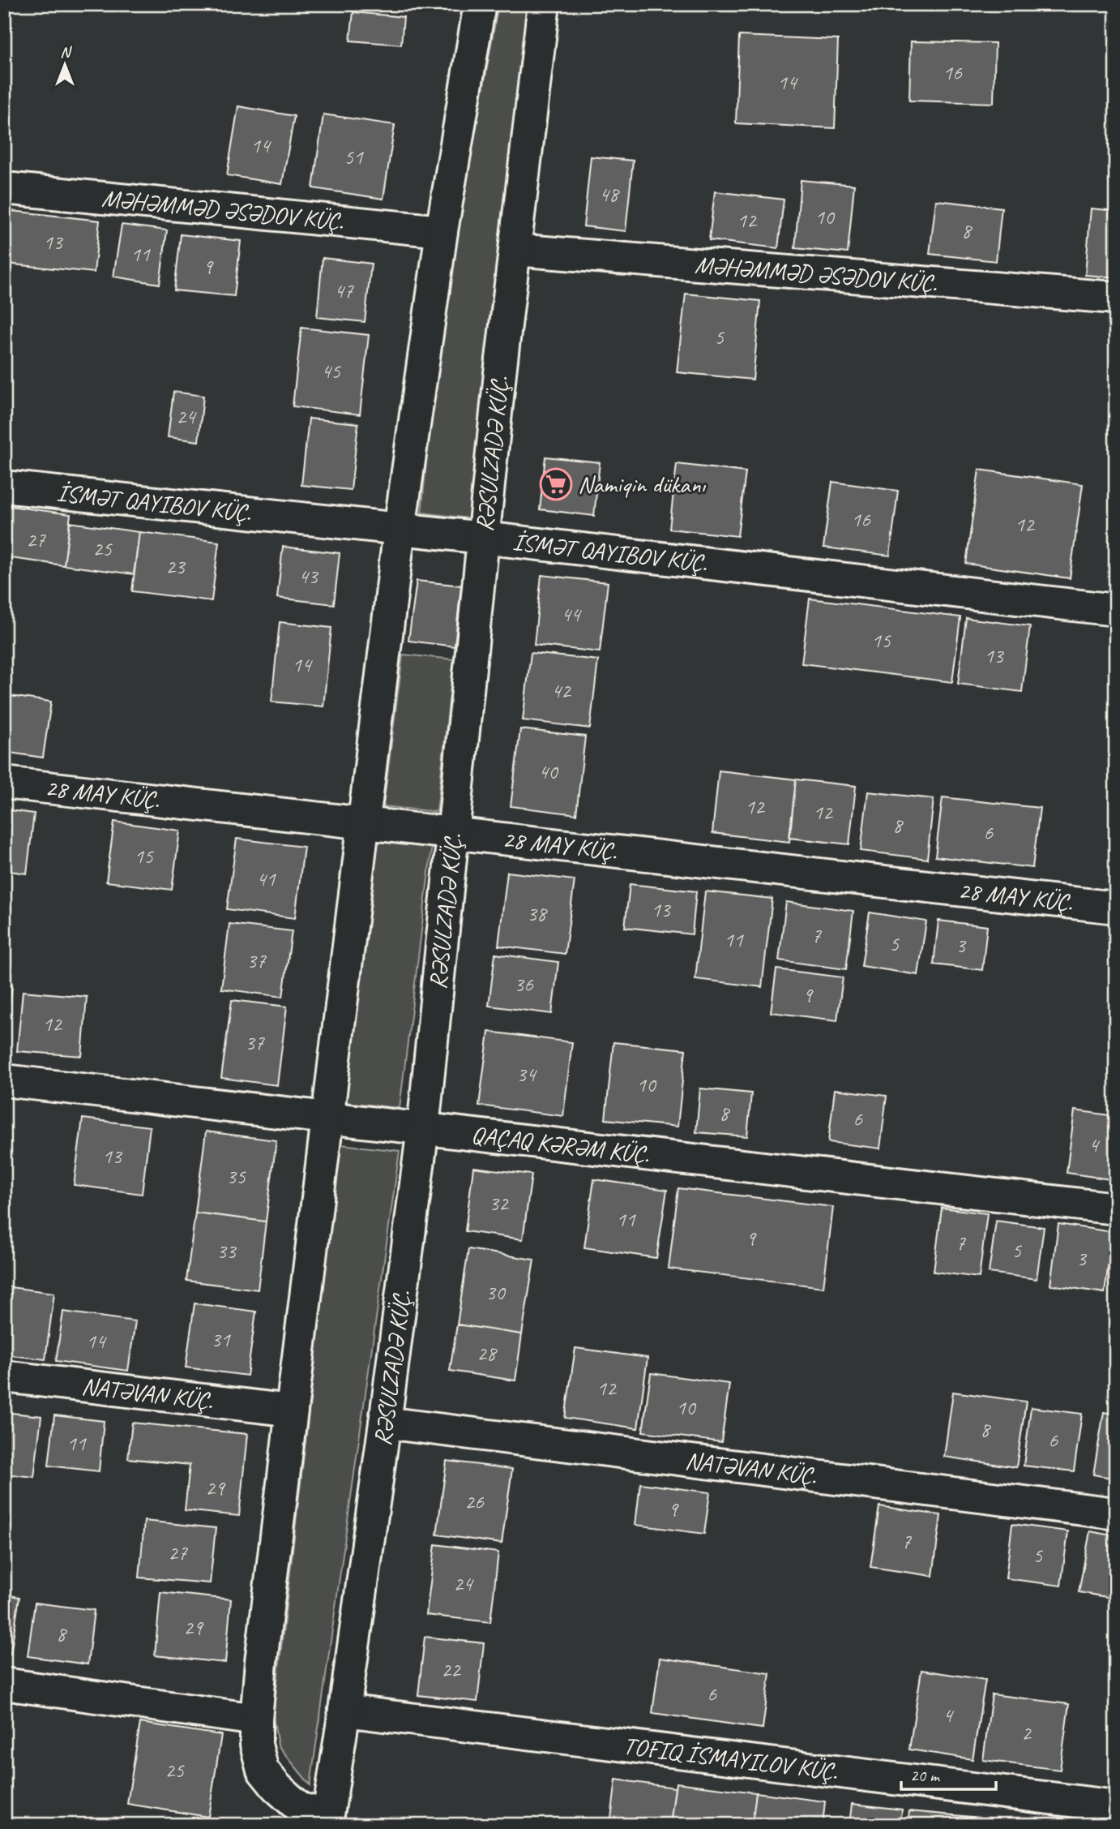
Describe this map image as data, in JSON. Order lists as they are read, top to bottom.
{
  "streets": {
    "street": [
      "MƏHƏMMƏD ƏSƏDOV KÜÇ.",
      "RƏSULZADƏ KÜÇ.",
      "28 MAY KÜÇ.",
      "QAÇAQ KƏRƏM KÜÇ.",
      "NATƏVAN KÜÇ."
    ]
  },
  "crossings": [
    ["MƏHƏMMƏD ƏSƏDOV KÜÇ.", "RƏSULZADƏ KÜÇ."],
    ["RƏSULZADƏ KÜÇ.", "28 MAY KÜÇ."],
    ["RƏSULZADƏ KÜÇ.", "QAÇAQ KƏRƏM KÜÇ."],
    ["RƏSULZADƏ KÜÇ.", "NATƏVAN KÜÇ."]
  ],
  "places": {
    "supermarket": ["Namiqin dükanı"]
  },
  "house_numbers": [
    "16",
    "14",
    "14",
    "51",
    "48",
    "10",
    "12",
    "8",
    "13",
    "11",
    "9",
    "47",
    "5",
    "45",
    "24",
    "16",
    "12",
    "27",
    "25",
    "23",
    "43",
    "44",
    "15",
    "13",
    "14",
    "42",
    "40",
    "12",
    "12",
    "8",
    "6",
    "15",
    "41",
    "13",
    "38",
    "7",
    "11",
    "5",
    "3",
    "37",
    "36",
    "9",
    "12",
    "37",
    "34",
    "10",
    "8",
    "6",
    "4",
    "13",
    "35",
    "32",
    "11",
    "9",
    "7",
    "5",
    "33",
    "3",
    "30",
    "31",
    "14",
    "28",
    "12",
    "10",
    "8",
    "6",
    "11",
    "29",
    "26",
    "9",
    "7",
    "27",
    "5",
    "24",
    "29",
    "8",
    "22",
    "6",
    "4",
    "2",
    "25"
  ],
  "scale_bar": "20 m",
  "north": "top"
}
